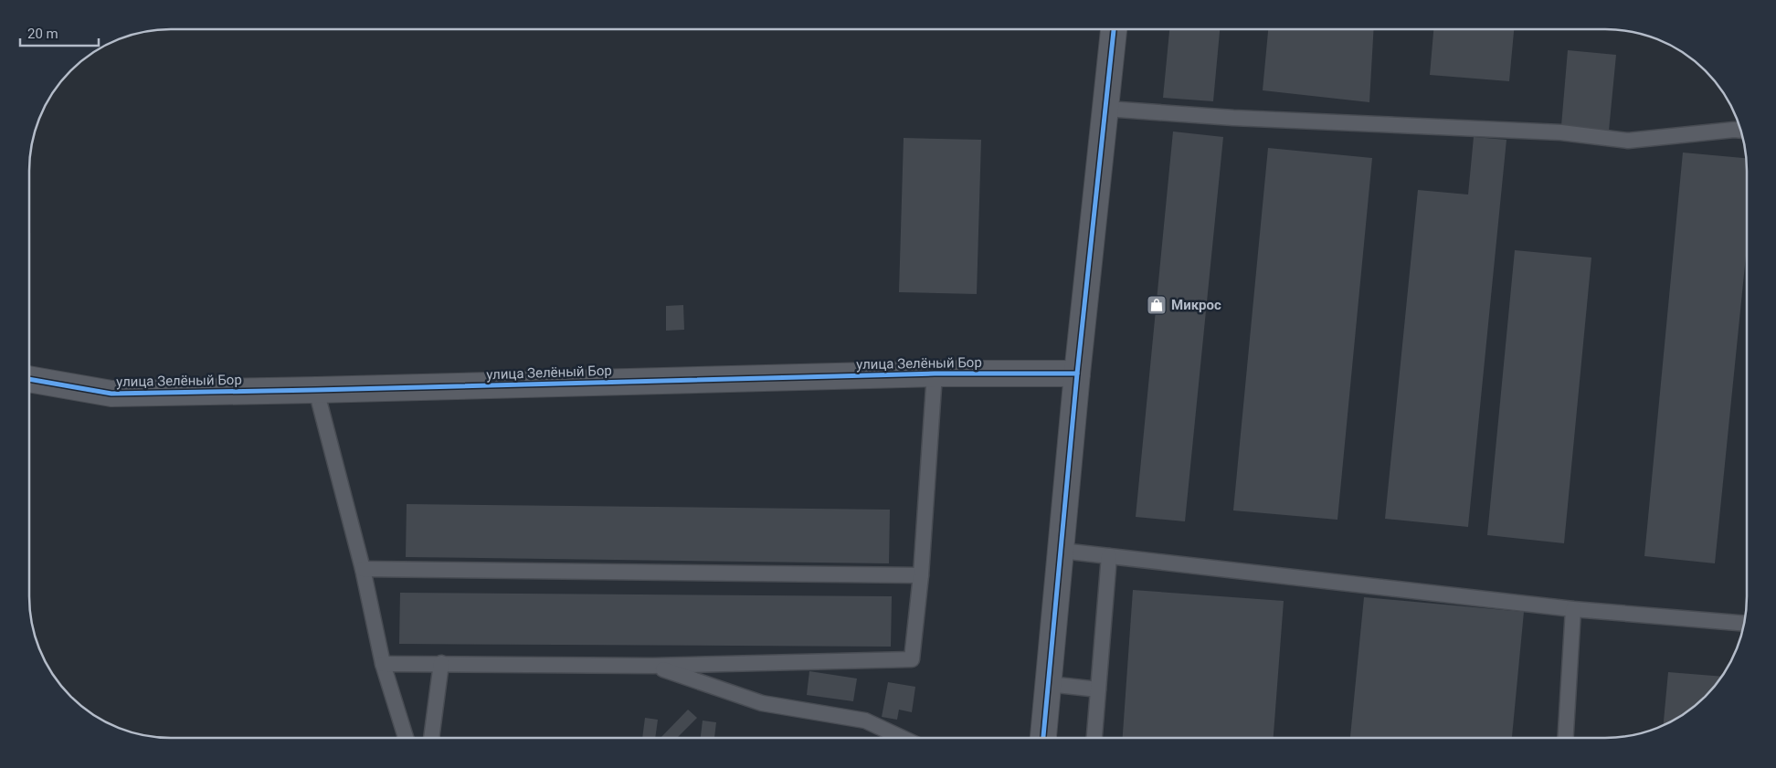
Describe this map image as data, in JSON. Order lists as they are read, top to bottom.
{
  "streets": {
    "street": ["улица Зелёный Бор"]
  },
  "places": {
    "shop": ["Микрос"]
  },
  "scale_bar": "20 m"
}
